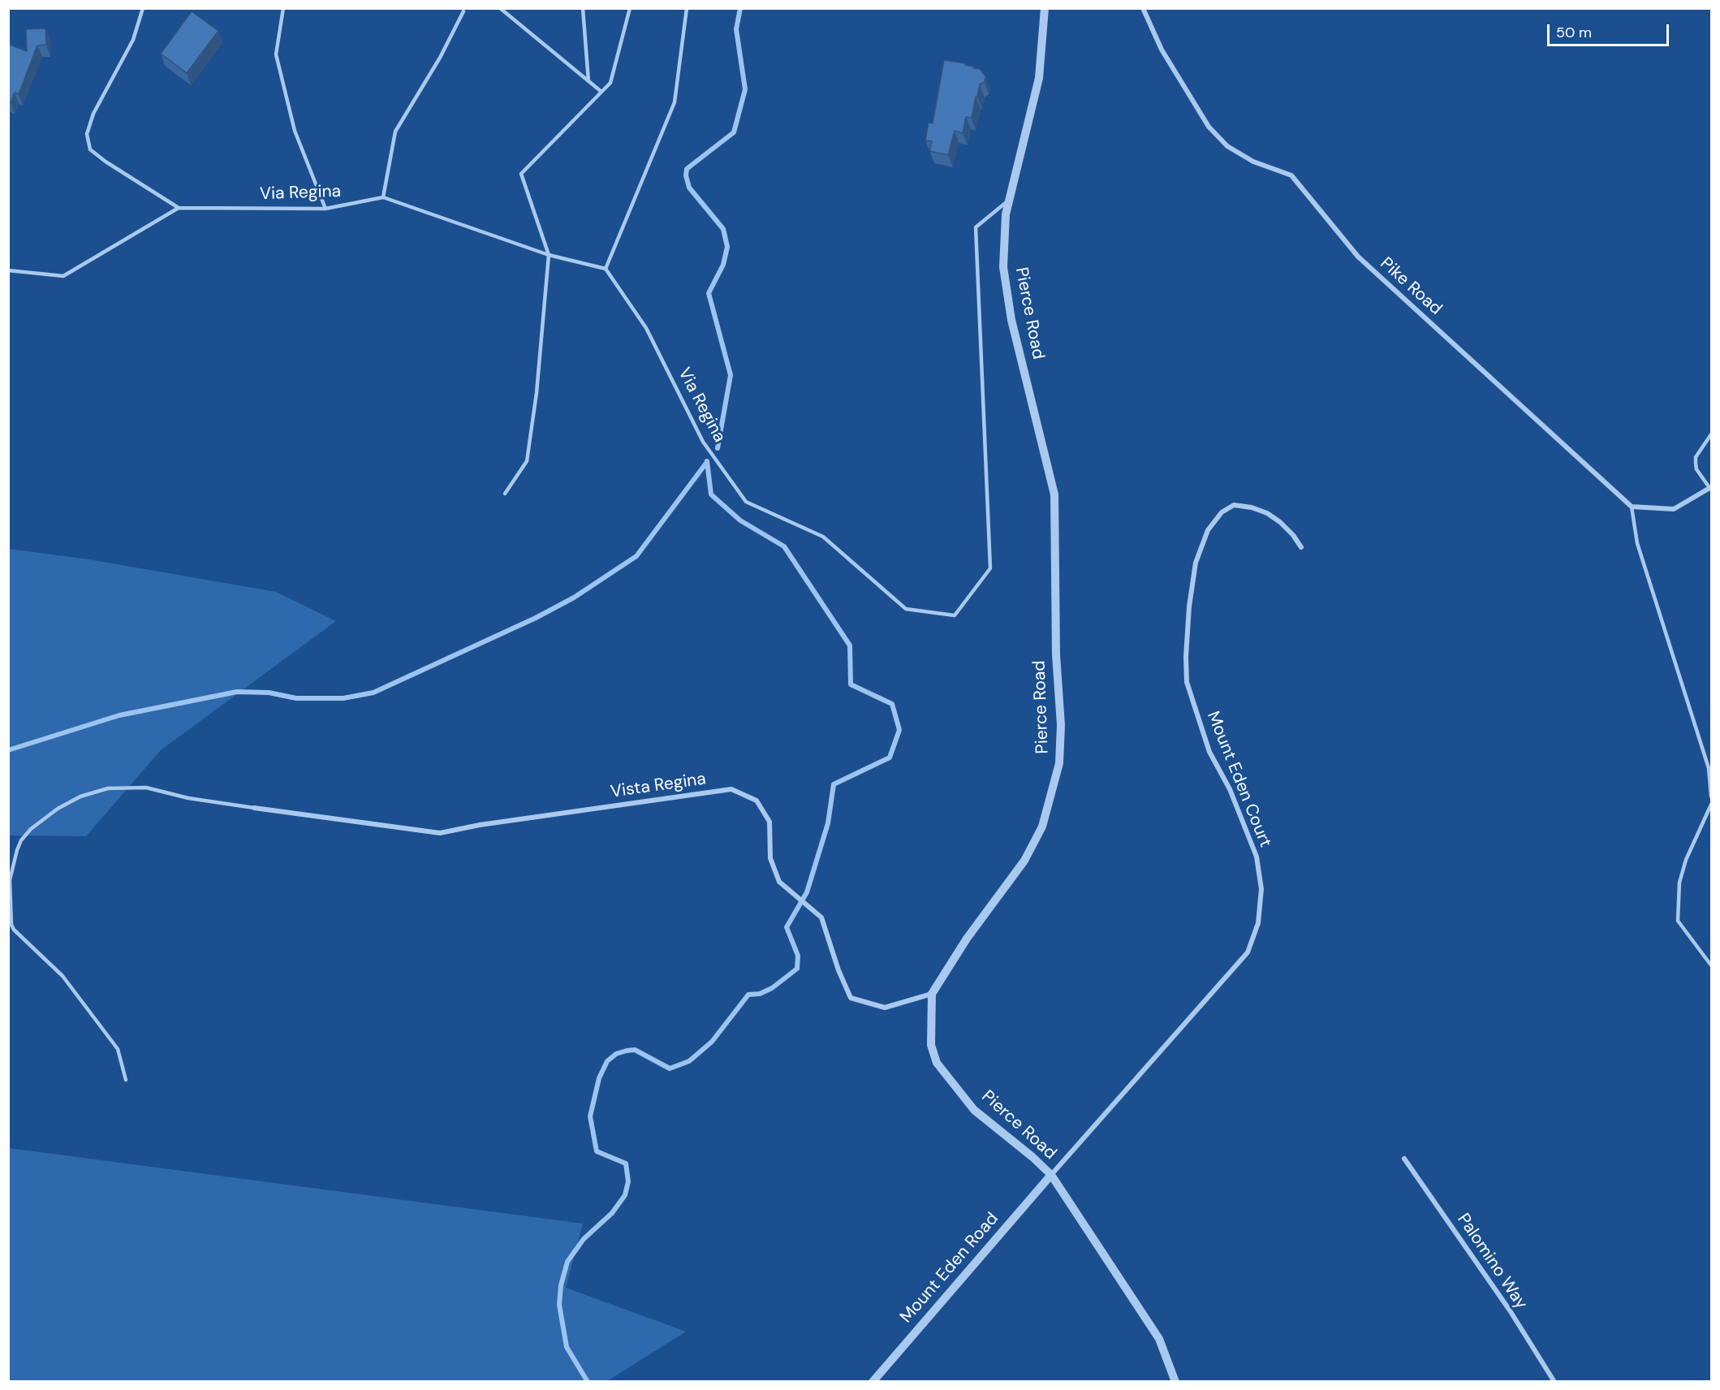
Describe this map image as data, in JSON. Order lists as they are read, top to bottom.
{
  "streets": {
    "street": [
      "Pike Road",
      "Pierce Road",
      "Mount Eden Court",
      "Vista Regina",
      "Palomino Way",
      "Mount Eden Road"
    ],
    "lane": ["Via Regina"]
  },
  "crossings": [
    ["Via Regina", "Pierce Road"],
    ["Pierce Road", "Mount Eden Court"],
    ["Pierce Road", "Vista Regina"],
    ["Pierce Road", "Mount Eden Road"],
    ["Mount Eden Court", "Mount Eden Road"]
  ],
  "scale_bar": "50 m"
}
